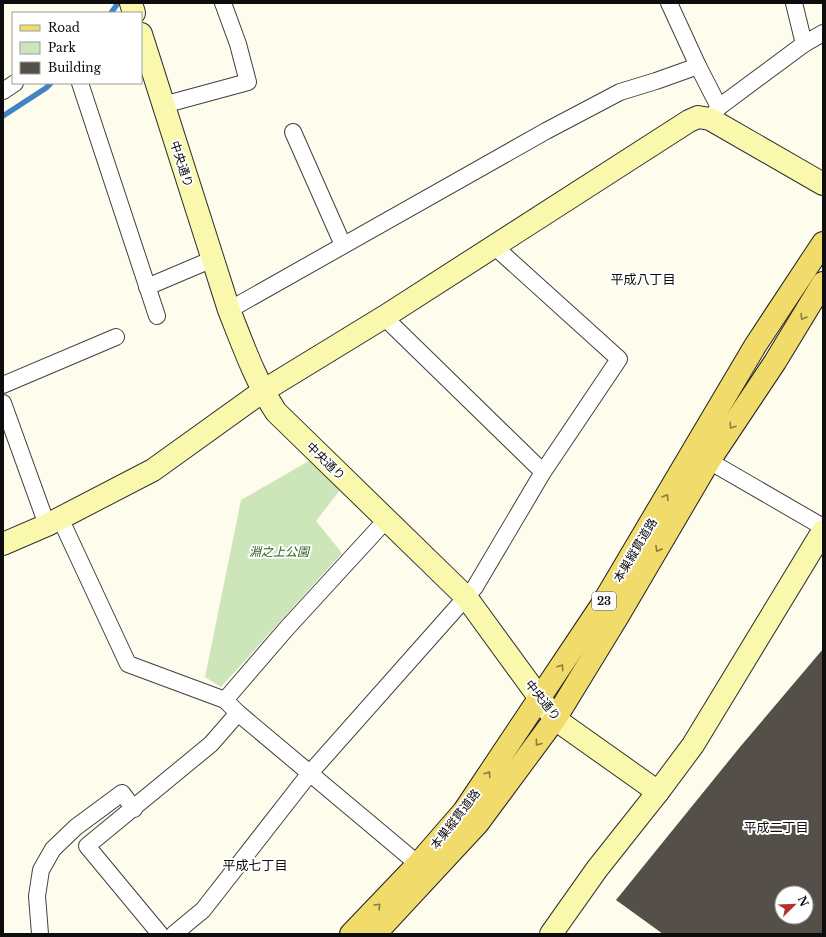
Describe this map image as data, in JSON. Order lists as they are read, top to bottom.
{
  "streets": {
    "main road": ["本巣縦貫道路", "23"],
    "street": ["中央通り"]
  },
  "crossings": [
    ["中央通り", "本巣縦貫道路"]
  ],
  "districts": ["平成八丁目", "平成二丁目", "平成七丁目"],
  "parks": ["淵之上公園"],
  "legend": ["Road", "Park", "Building"],
  "north": "top right"
}
